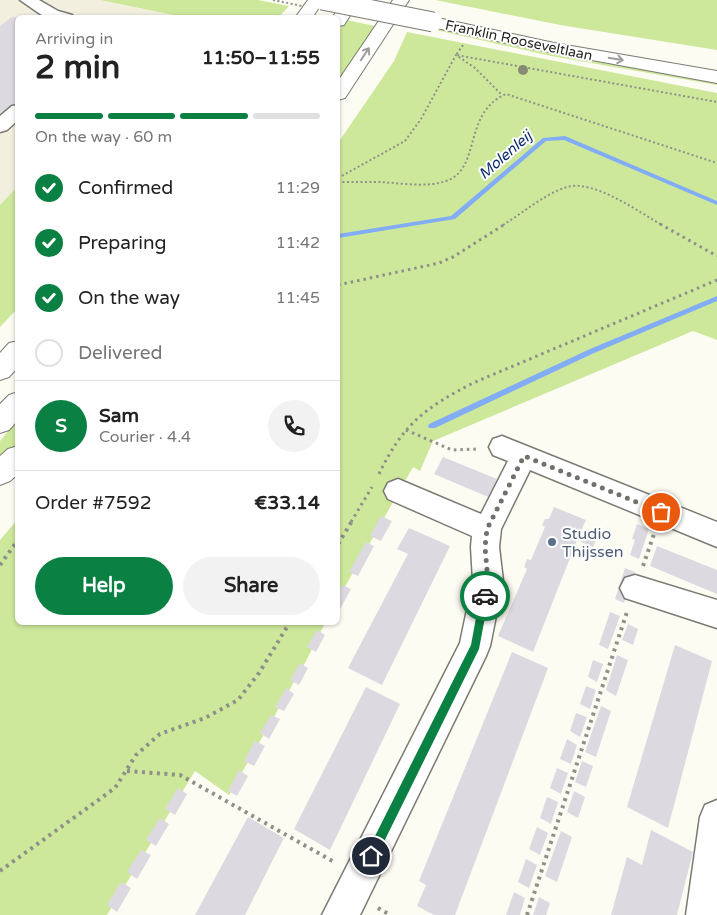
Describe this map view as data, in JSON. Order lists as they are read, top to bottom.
{
  "streets": {
    "main road": ["Franklin Rooseveltlaan"]
  },
  "one_way": ["Franklin Rooseveltlaan"],
  "water": ["Molenleij"],
  "places": ["Studio Thijssen"],
  "page": {
    "heading": ["2 min", "Arriving in", "11:50–11:55"],
    "panel": [
      "Sam",
      "Courier · 4.4",
      "Order #7592",
      "€33.14"
    ],
    "bar": "On the way · 60 m",
    "list": [
      ["Confirmed", "11:29"],
      ["Preparing", "11:42"],
      ["On the way", "11:45"],
      "Delivered"
    ],
    "round": "S",
    "buttons": ["Help", "Share"]
  }
}
